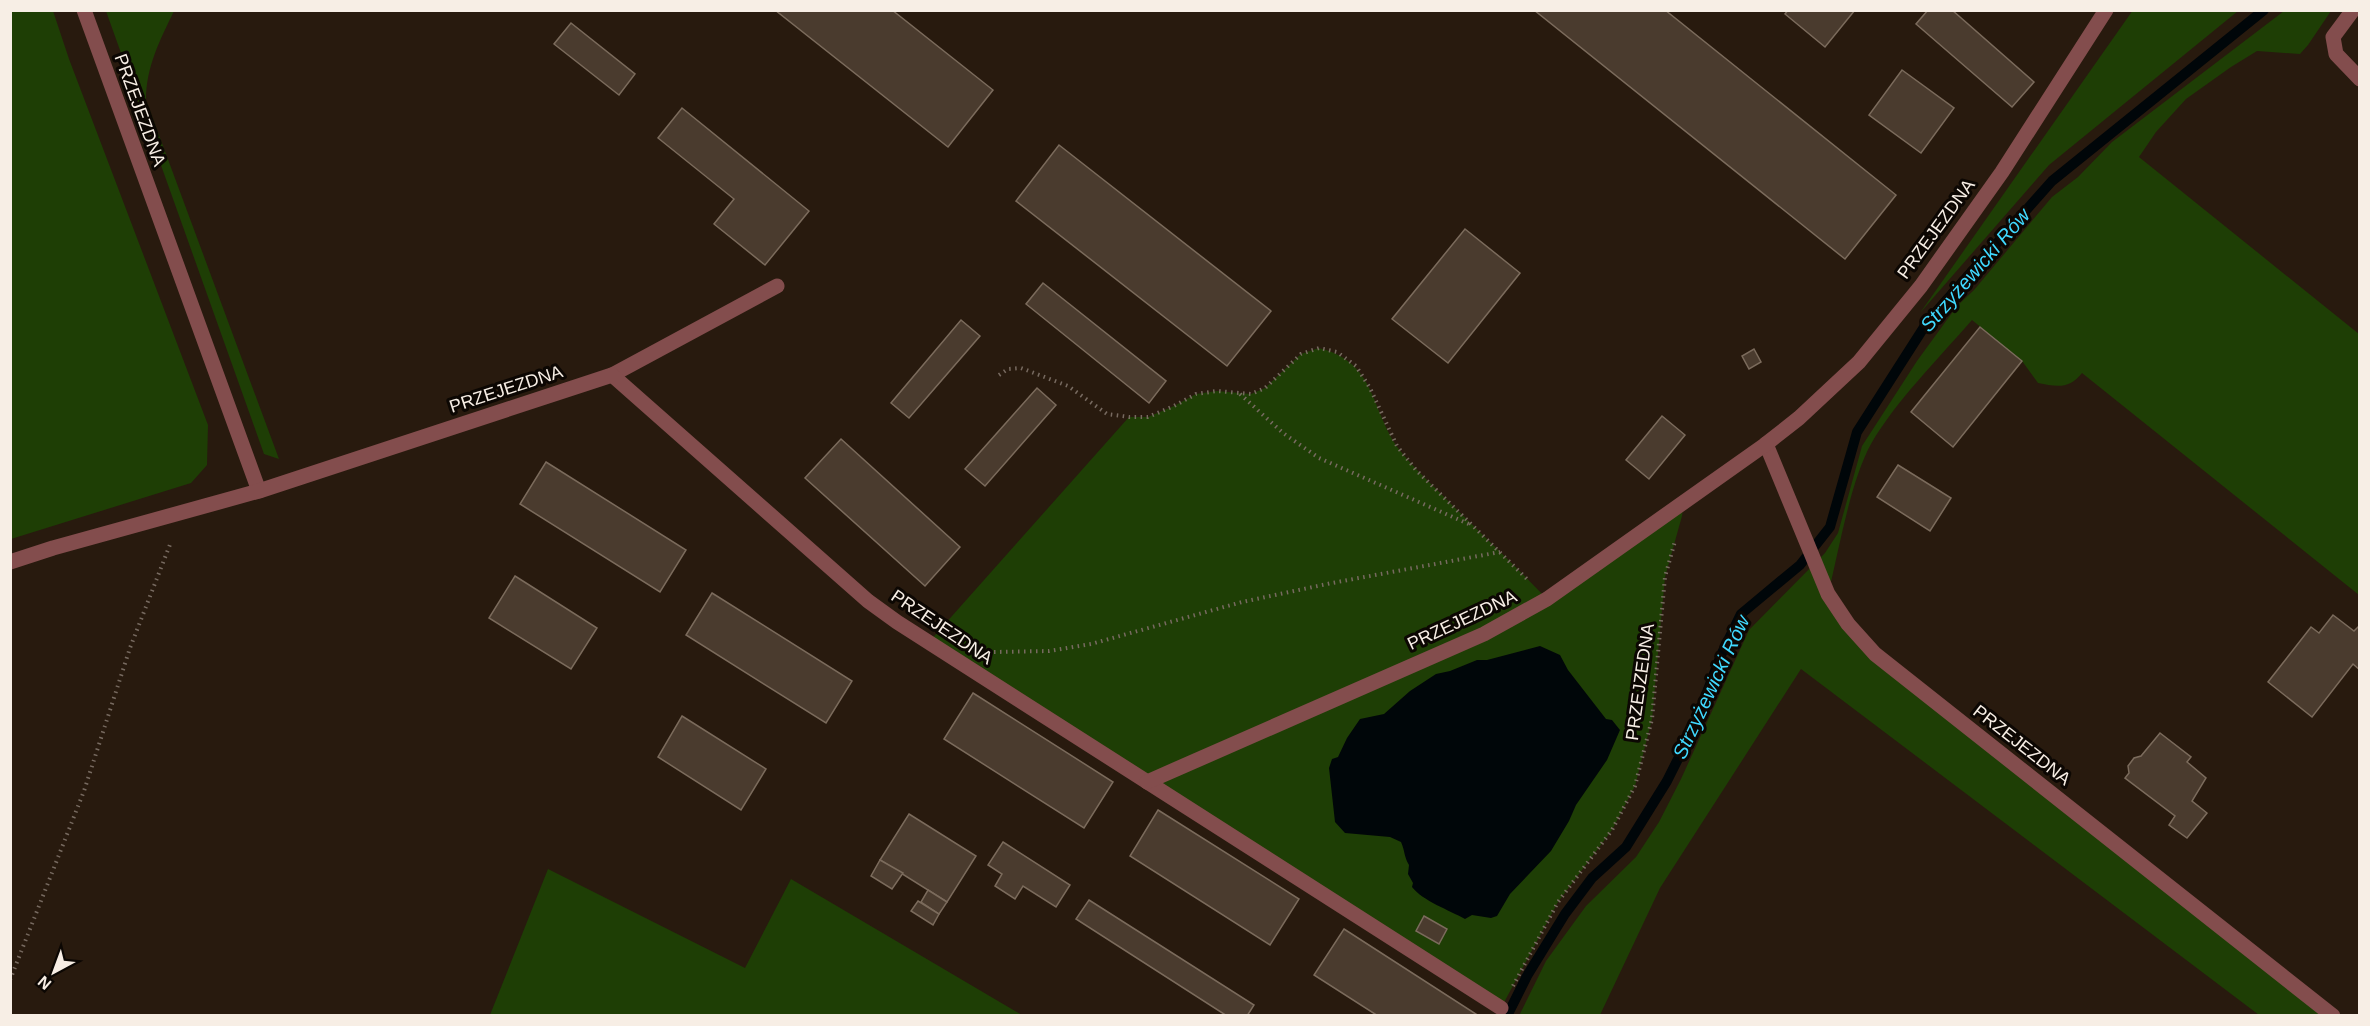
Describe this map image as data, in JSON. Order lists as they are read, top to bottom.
{
  "streets": {
    "street": ["PRZEJEZDNA"],
    "path": ["PRZEJZEDNA"]
  },
  "crossings": [
    ["PRZEJEZDNA", "PRZEJZEDNA"]
  ],
  "water": ["Strzyżewicki Rów"],
  "north": "bottom left"
}
